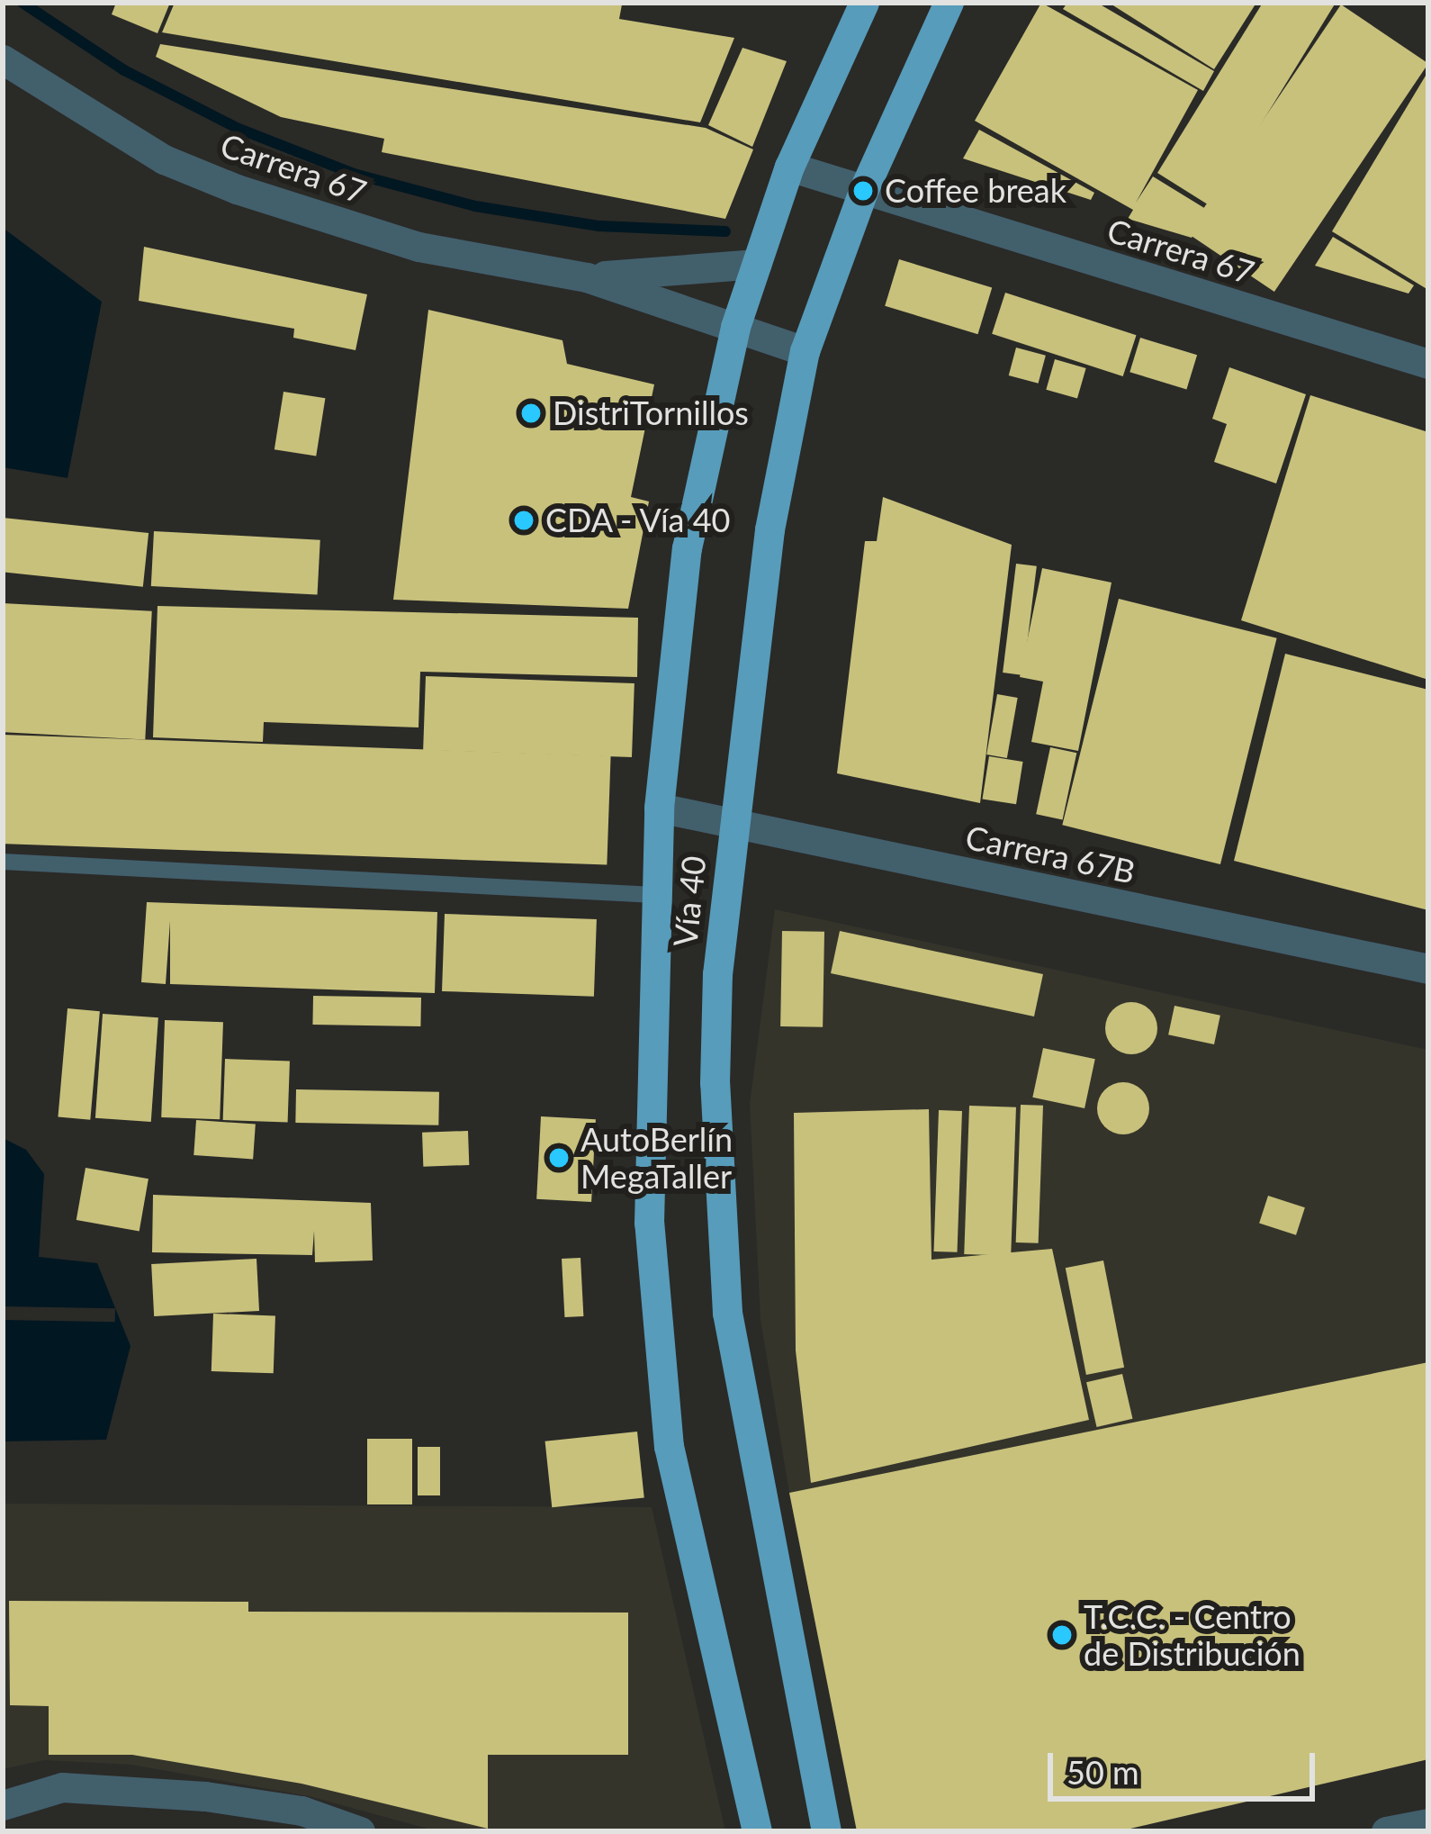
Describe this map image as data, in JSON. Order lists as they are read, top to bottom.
{
  "streets": {
    "highway": ["Vía 40"],
    "street": ["Carrera 67", "Carrera 67B"]
  },
  "crossings": [
    ["Carrera 67", "Vía 40"],
    ["Carrera 67B", "Vía 40"]
  ],
  "places": [
    "Coffee break",
    "DistriTornillos",
    "CDA - Vía 40",
    "AutoBerlín MegaTaller",
    "T.C.C. - Centro de Distribución"
  ],
  "scale_bar": "50 m"
}
